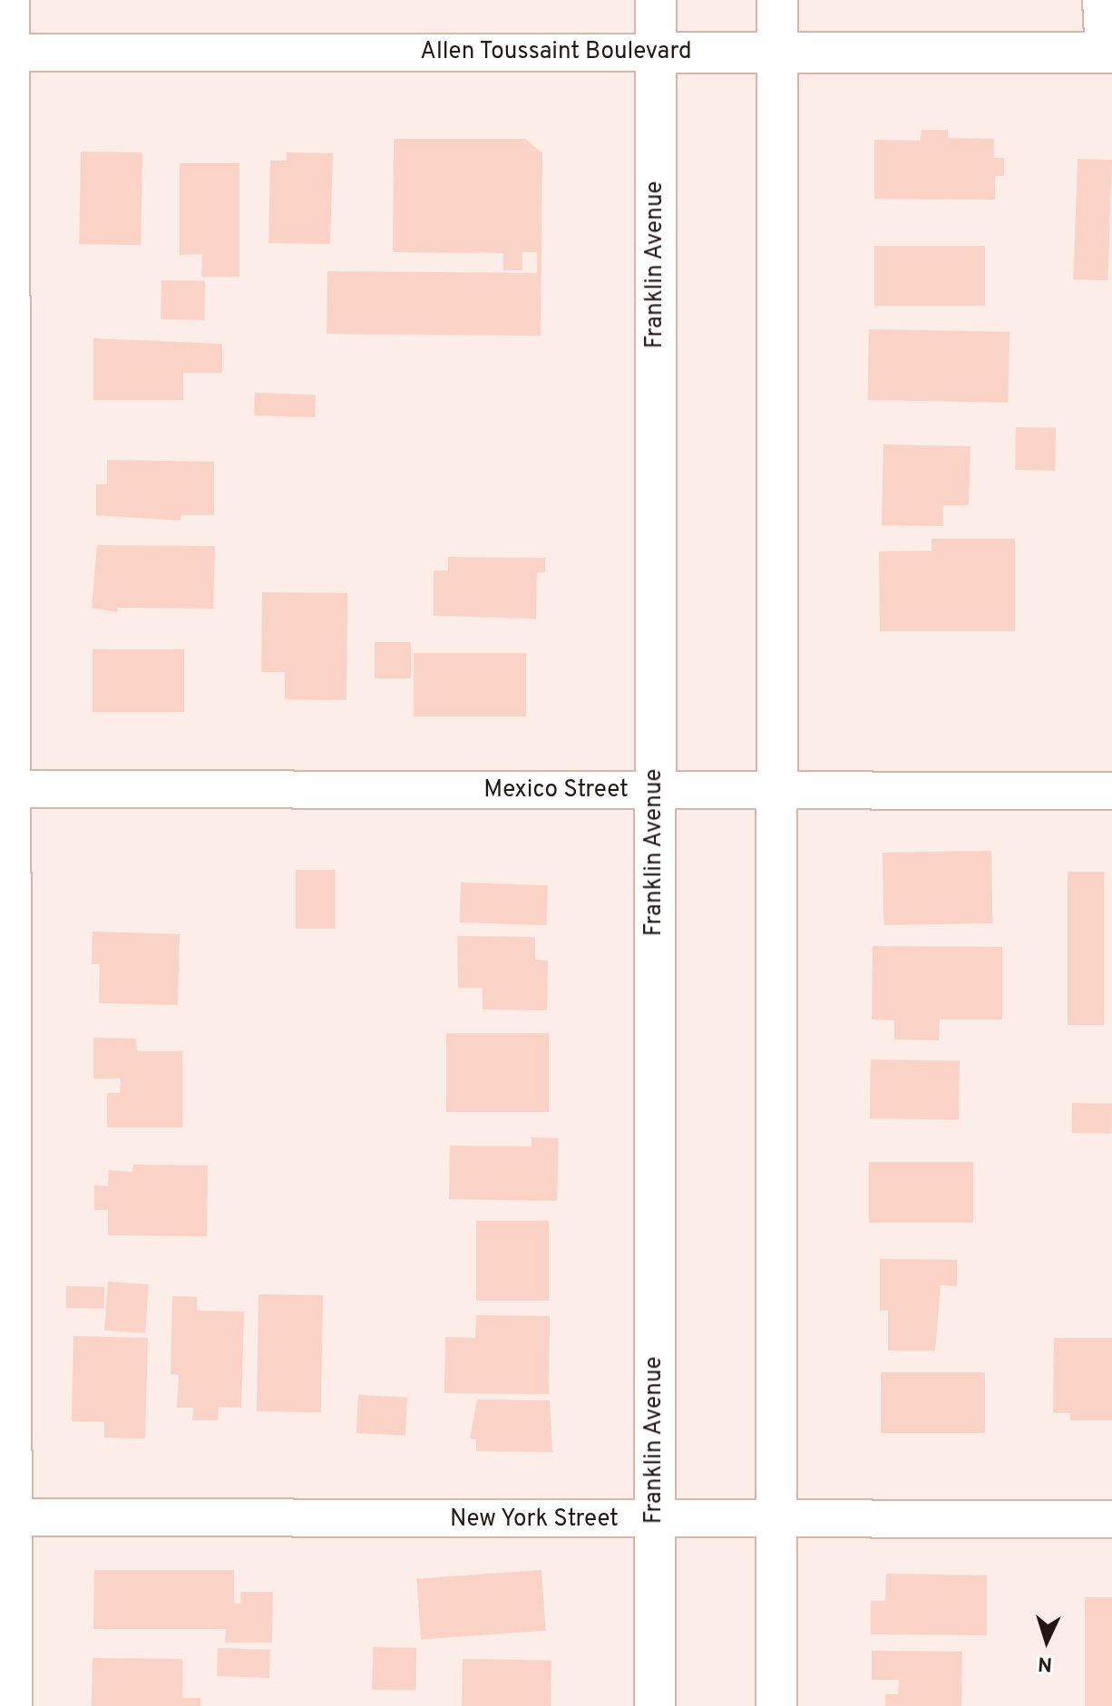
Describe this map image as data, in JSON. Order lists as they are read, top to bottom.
{
  "streets": {
    "street": [
      "Allen Toussaint Boulevard",
      "Franklin Avenue",
      "Mexico Street",
      "New York Street"
    ]
  },
  "crossings": [
    ["Allen Toussaint Boulevard", "Franklin Avenue"],
    ["Franklin Avenue", "Mexico Street"],
    ["Franklin Avenue", "New York Street"]
  ],
  "north": "bottom"
}
